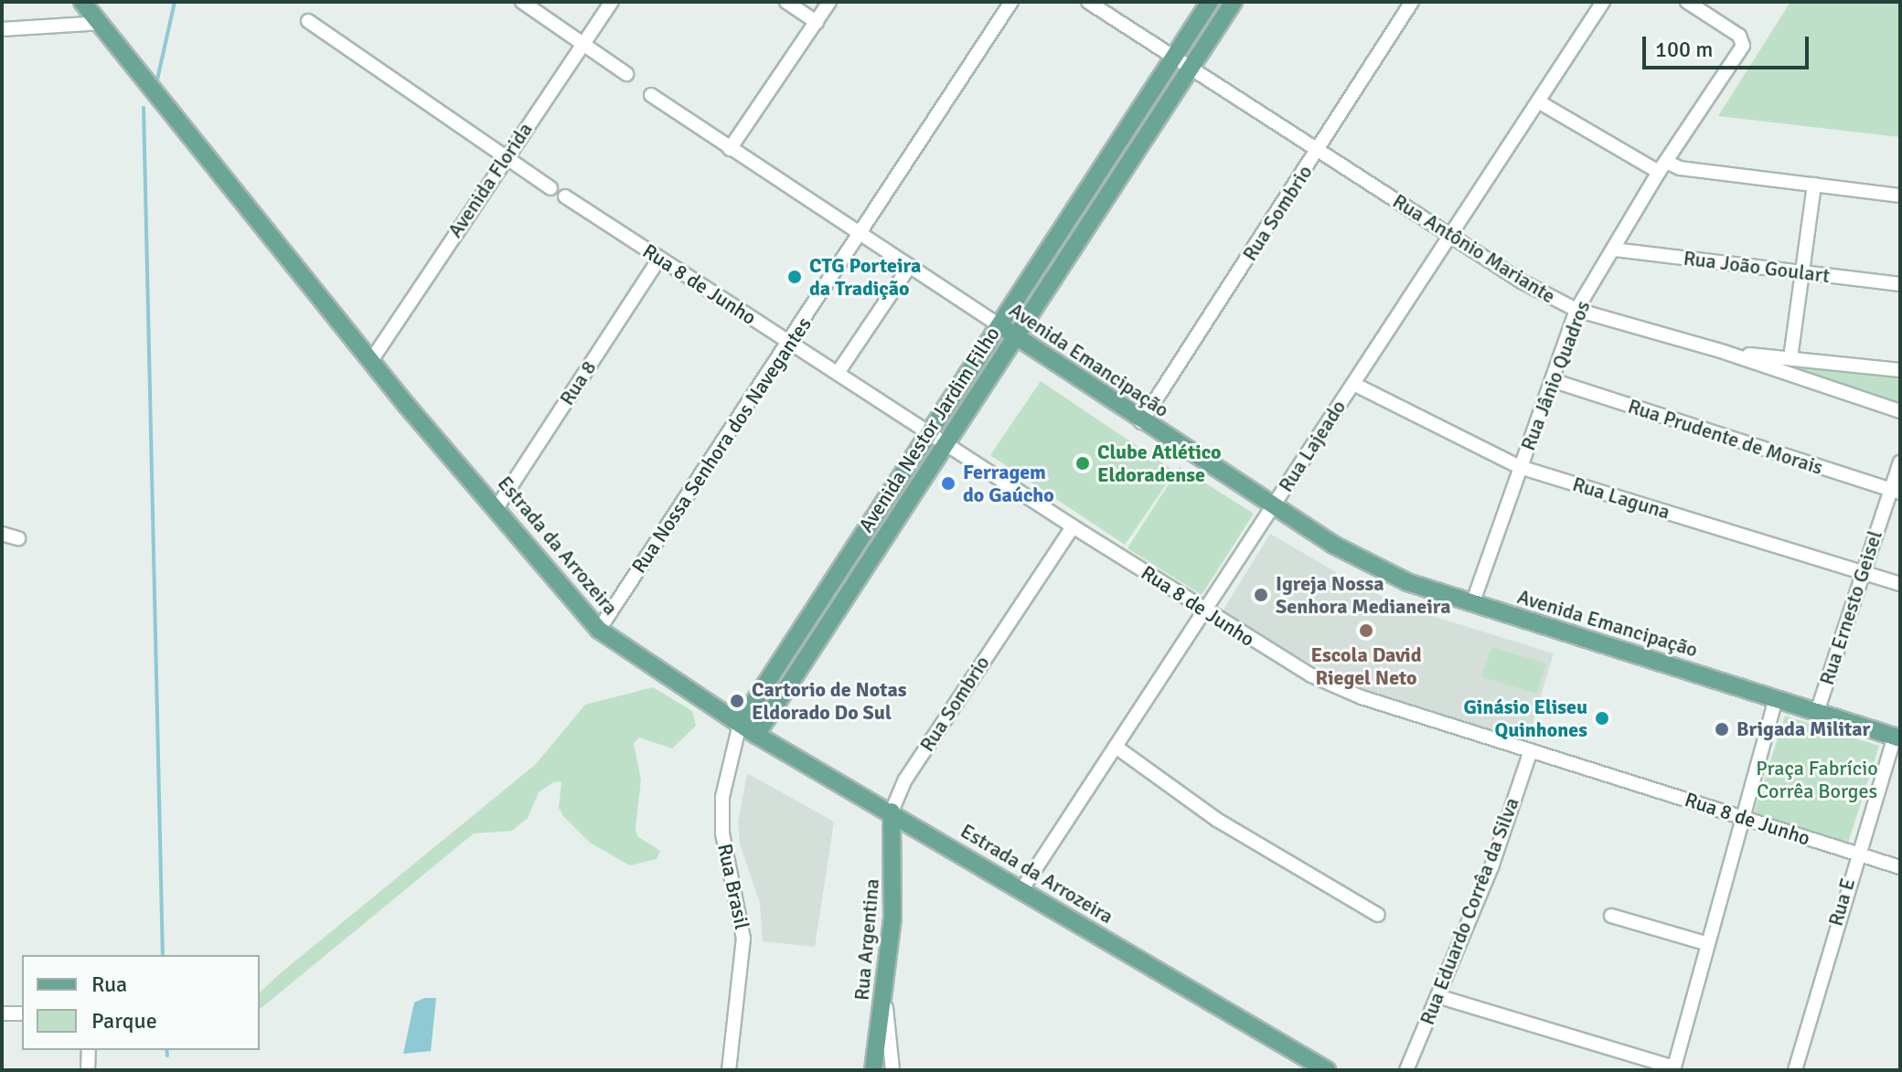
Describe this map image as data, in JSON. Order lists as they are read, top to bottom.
{
  "streets": {
    "main road": [
      "Avenida Emancipação",
      "Avenida Nestor Jardim Filho",
      "Estrada da Arrozeira",
      "Rua Argentina"
    ],
    "street": [
      "Avenida Florida",
      "Rua Sombrio",
      "Rua Antônio Mariante",
      "Rua João Goulart",
      "Rua 8 de Junho",
      "Rua Jânio Quadros",
      "Rua 8",
      "Rua Prudente de Morais",
      "Rua Nossa Senhora dos Navegantes",
      "Rua Lajeado",
      "Rua Laguna",
      "Rua Ernesto Geisel",
      "Rua Brasil",
      "Rua E",
      "Rua Eduardo Corrêa da Silva"
    ]
  },
  "crossings": [
    ["Avenida Florida", "Estrada da Arrozeira"],
    ["Rua Sombrio", "Rua Antônio Mariante"],
    ["Rua Sombrio", "Rua 8 de Junho"],
    ["Rua Sombrio", "Avenida Emancipação"],
    ["Rua Sombrio", "Estrada da Arrozeira"],
    ["Rua Sombrio", "Rua Argentina"],
    ["Rua Antônio Mariante", "Rua Jânio Quadros"],
    ["Rua Antônio Mariante", "Avenida Nestor Jardim Filho"],
    ["Rua Antônio Mariante", "Rua Lajeado"],
    ["Rua João Goulart", "Rua Jânio Quadros"],
    ["Rua 8 de Junho", "Rua 8"],
    ["Rua 8 de Junho", "Avenida Nestor Jardim Filho"],
    ["Rua 8 de Junho", "Rua Nossa Senhora dos Navegantes"],
    ["Rua 8 de Junho", "Rua Lajeado"],
    ["Rua 8 de Junho", "Rua E"],
    ["Rua 8 de Junho", "Rua Eduardo Corrêa da Silva"],
    ["Avenida Emancipação", "Rua Jânio Quadros"],
    ["Avenida Emancipação", "Avenida Nestor Jardim Filho"],
    ["Avenida Emancipação", "Rua Nossa Senhora dos Navegantes"],
    ["Avenida Emancipação", "Rua Lajeado"],
    ["Avenida Emancipação", "Rua Ernesto Geisel"],
    ["Avenida Emancipação", "Rua E"],
    ["Rua Jânio Quadros", "Rua Prudente de Morais"],
    ["Rua Jânio Quadros", "Rua Laguna"],
    ["Rua 8", "Estrada da Arrozeira"],
    ["Avenida Nestor Jardim Filho", "Estrada da Arrozeira"],
    ["Avenida Nestor Jardim Filho", "Rua Brasil"],
    ["Rua Prudente de Morais", "Rua Ernesto Geisel"],
    ["Rua Nossa Senhora dos Navegantes", "Estrada da Arrozeira"],
    ["Rua Lajeado", "Rua Laguna"],
    ["Rua Lajeado", "Estrada da Arrozeira"],
    ["Rua Laguna", "Rua Ernesto Geisel"],
    ["Estrada da Arrozeira", "Rua Brasil"],
    ["Estrada da Arrozeira", "Rua Argentina"]
  ],
  "parks": ["Praça Fabrício Corrêa Borges"],
  "places": [
    "CTG Porteira da Tradição",
    "Clube Atlético Eldoradense",
    "Ferragem do Gaúcho",
    "Igreja Nossa Senhora Medianeira",
    "Escola David Riegel Neto",
    "Cartorio de Notas Eldorado Do Sul",
    "Ginásio Eliseu Quinhones",
    "Brigada Militar"
  ],
  "legend": ["Rua", "Parque"],
  "scale_bar": "100 m"
}
